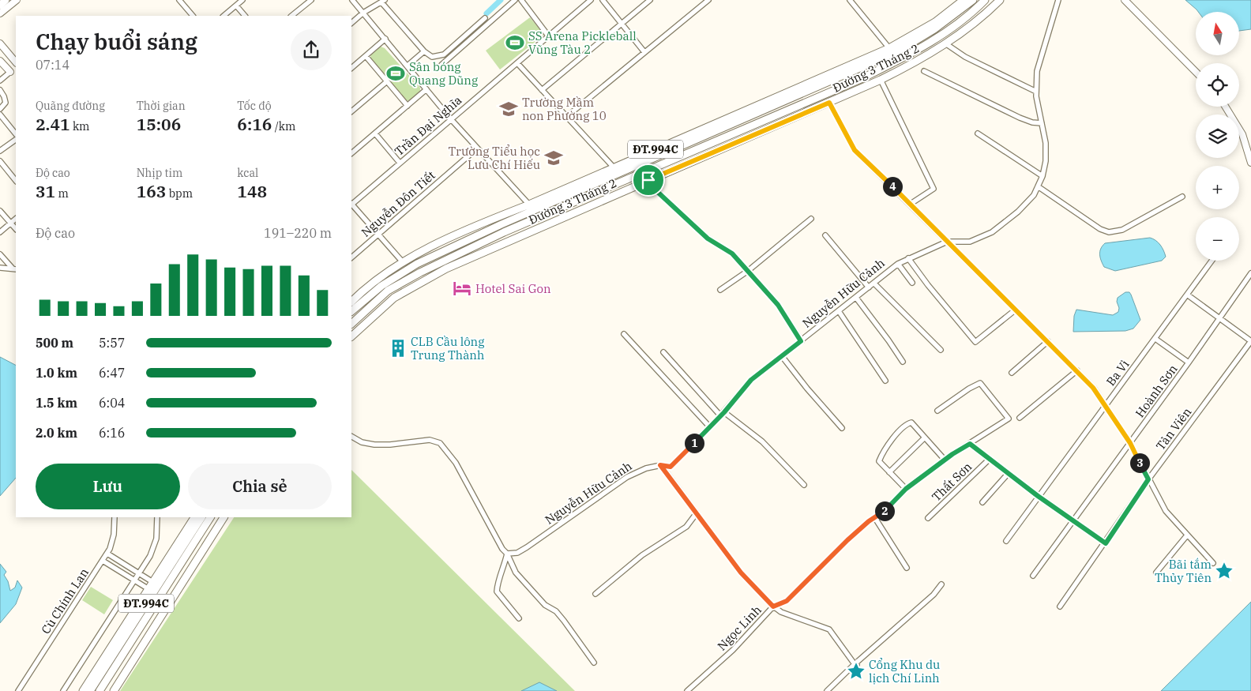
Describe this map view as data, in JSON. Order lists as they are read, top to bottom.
{
  "streets": {
    "main road": ["Đường 3 Tháng 2", "ĐT.994C"],
    "street": [
      "Trần Đại Nghĩa",
      "Nguyễn Đôn Tiết",
      "Nguyễn Hữu Cảnh",
      "Ba Vì",
      "Hoành Sơn",
      "Tản Viên",
      "Thất Sơn",
      "Cù Chính Lan",
      "Ngọc Linh"
    ]
  },
  "places": {
    "sports": ["SS Arena Pickleball Vũng Tàu 2", "Sân bóng Quang Dũng"],
    "school or university": ["Trường Mầm non Phường 10", "Trường Tiểu học Lưu Chí Hiếu"],
    "hotel": ["Hotel Sai Gon"],
    "building": ["CLB Cầu lông Trung Thành"],
    "place": ["Bãi tắm Thủy Tiên", "Cổng Khu du lịch Chí Linh"]
  },
  "north": "top",
  "page": {
    "map_buttons": ["+", "−"],
    "heading": ["Chạy buổi sáng", "07:14"],
    "stats": [
      ["Quãng đường", "2.41 km"],
      ["Thời gian", "15:06"],
      ["Tốc độ", "6:16 /km"],
      ["Độ cao", "31 m"],
      ["Nhịp tim", "163 bpm"],
      ["kcal", "148"]
    ],
    "pins": [
      "4",
      "1",
      "3",
      "2"
    ],
    "chart": ["Độ cao", "191–220 m"],
    "list": [
      {
        "name": "500 m",
        "note": "5:57"
      },
      {
        "name": "1.0 km",
        "note": "6:47"
      },
      {
        "name": "1.5 km",
        "note": "6:04"
      },
      {
        "name": "2.0 km",
        "note": "6:16"
      }
    ],
    "buttons": ["Lưu", "Chia sẻ"]
  }
}
